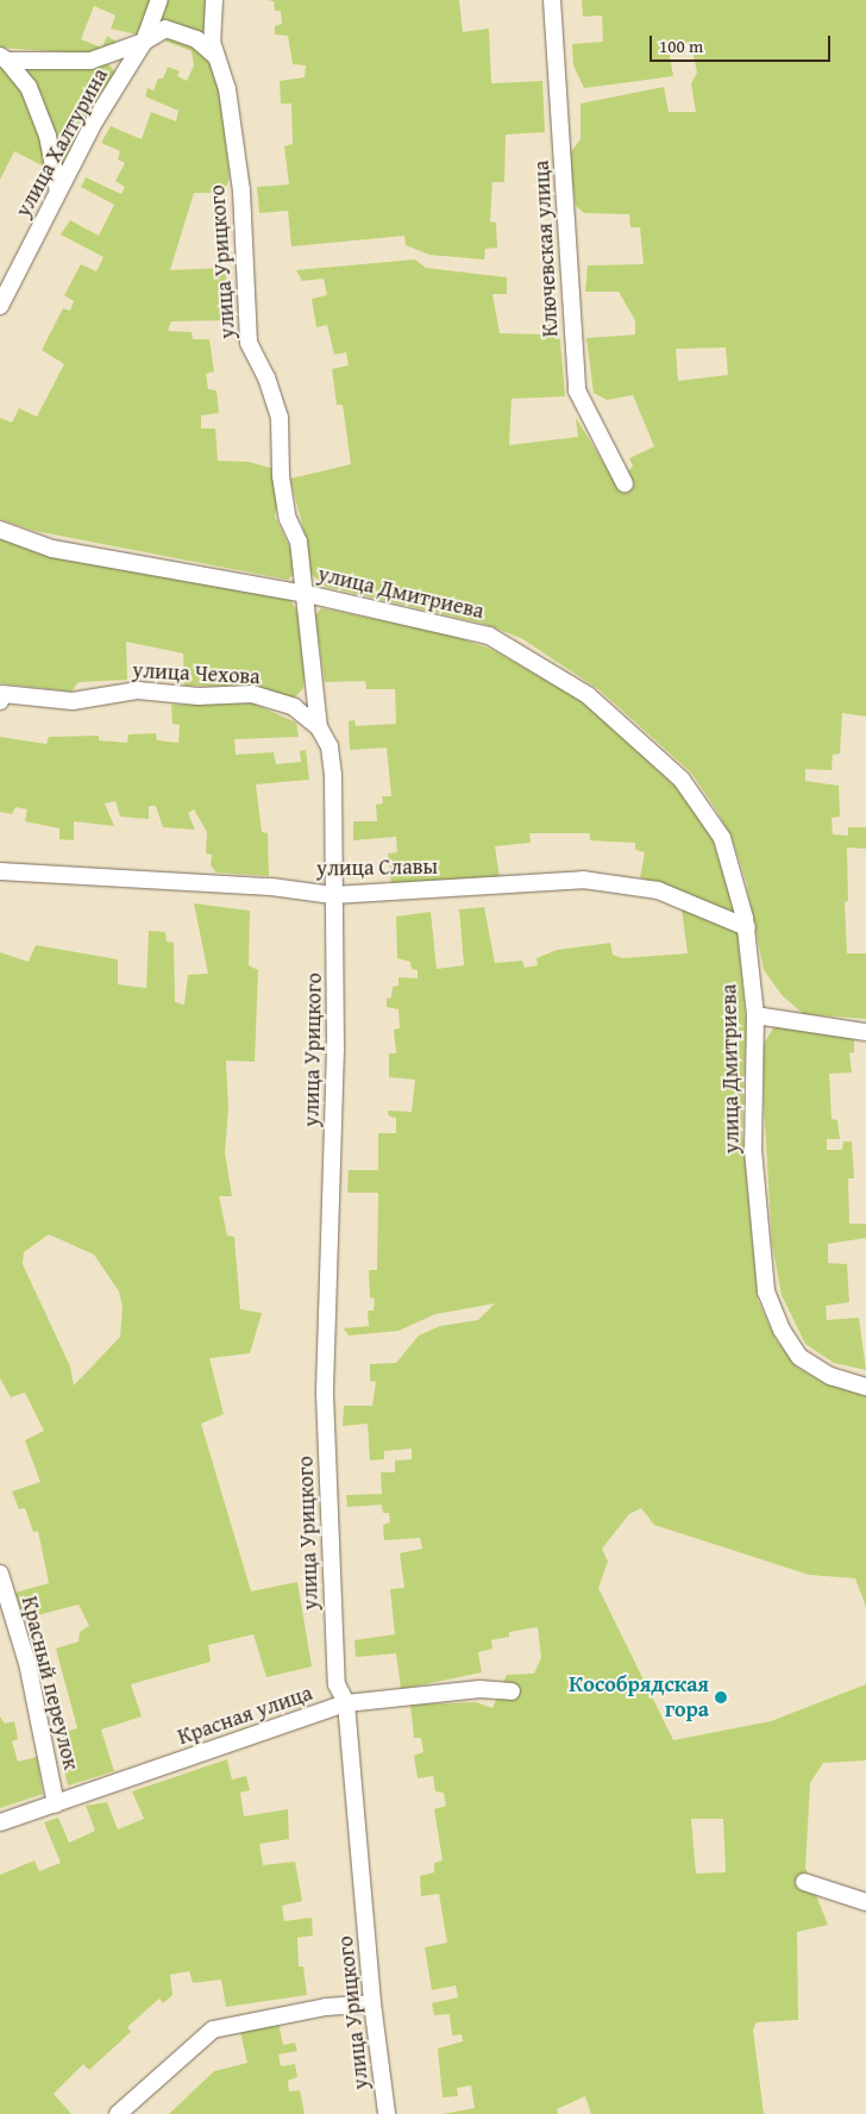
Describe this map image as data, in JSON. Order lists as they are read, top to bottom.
{
  "streets": {
    "street": [
      "улица Халтурина",
      "Ключевская улица",
      "улица Урицкого",
      "улица Дмитриева",
      "улица Чехова",
      "улица Славы",
      "Красный переулок",
      "Красная улица"
    ]
  },
  "crossings": [
    ["улица Урицкого", "улица Дмитриева"],
    ["улица Урицкого", "улица Чехова"],
    ["улица Урицкого", "улица Славы"],
    ["улица Урицкого", "Красная улица"],
    ["улица Дмитриева", "улица Славы"],
    ["Красный переулок", "Красная улица"]
  ],
  "places": ["Кособрядская гора"],
  "scale_bar": "100 m"
}
